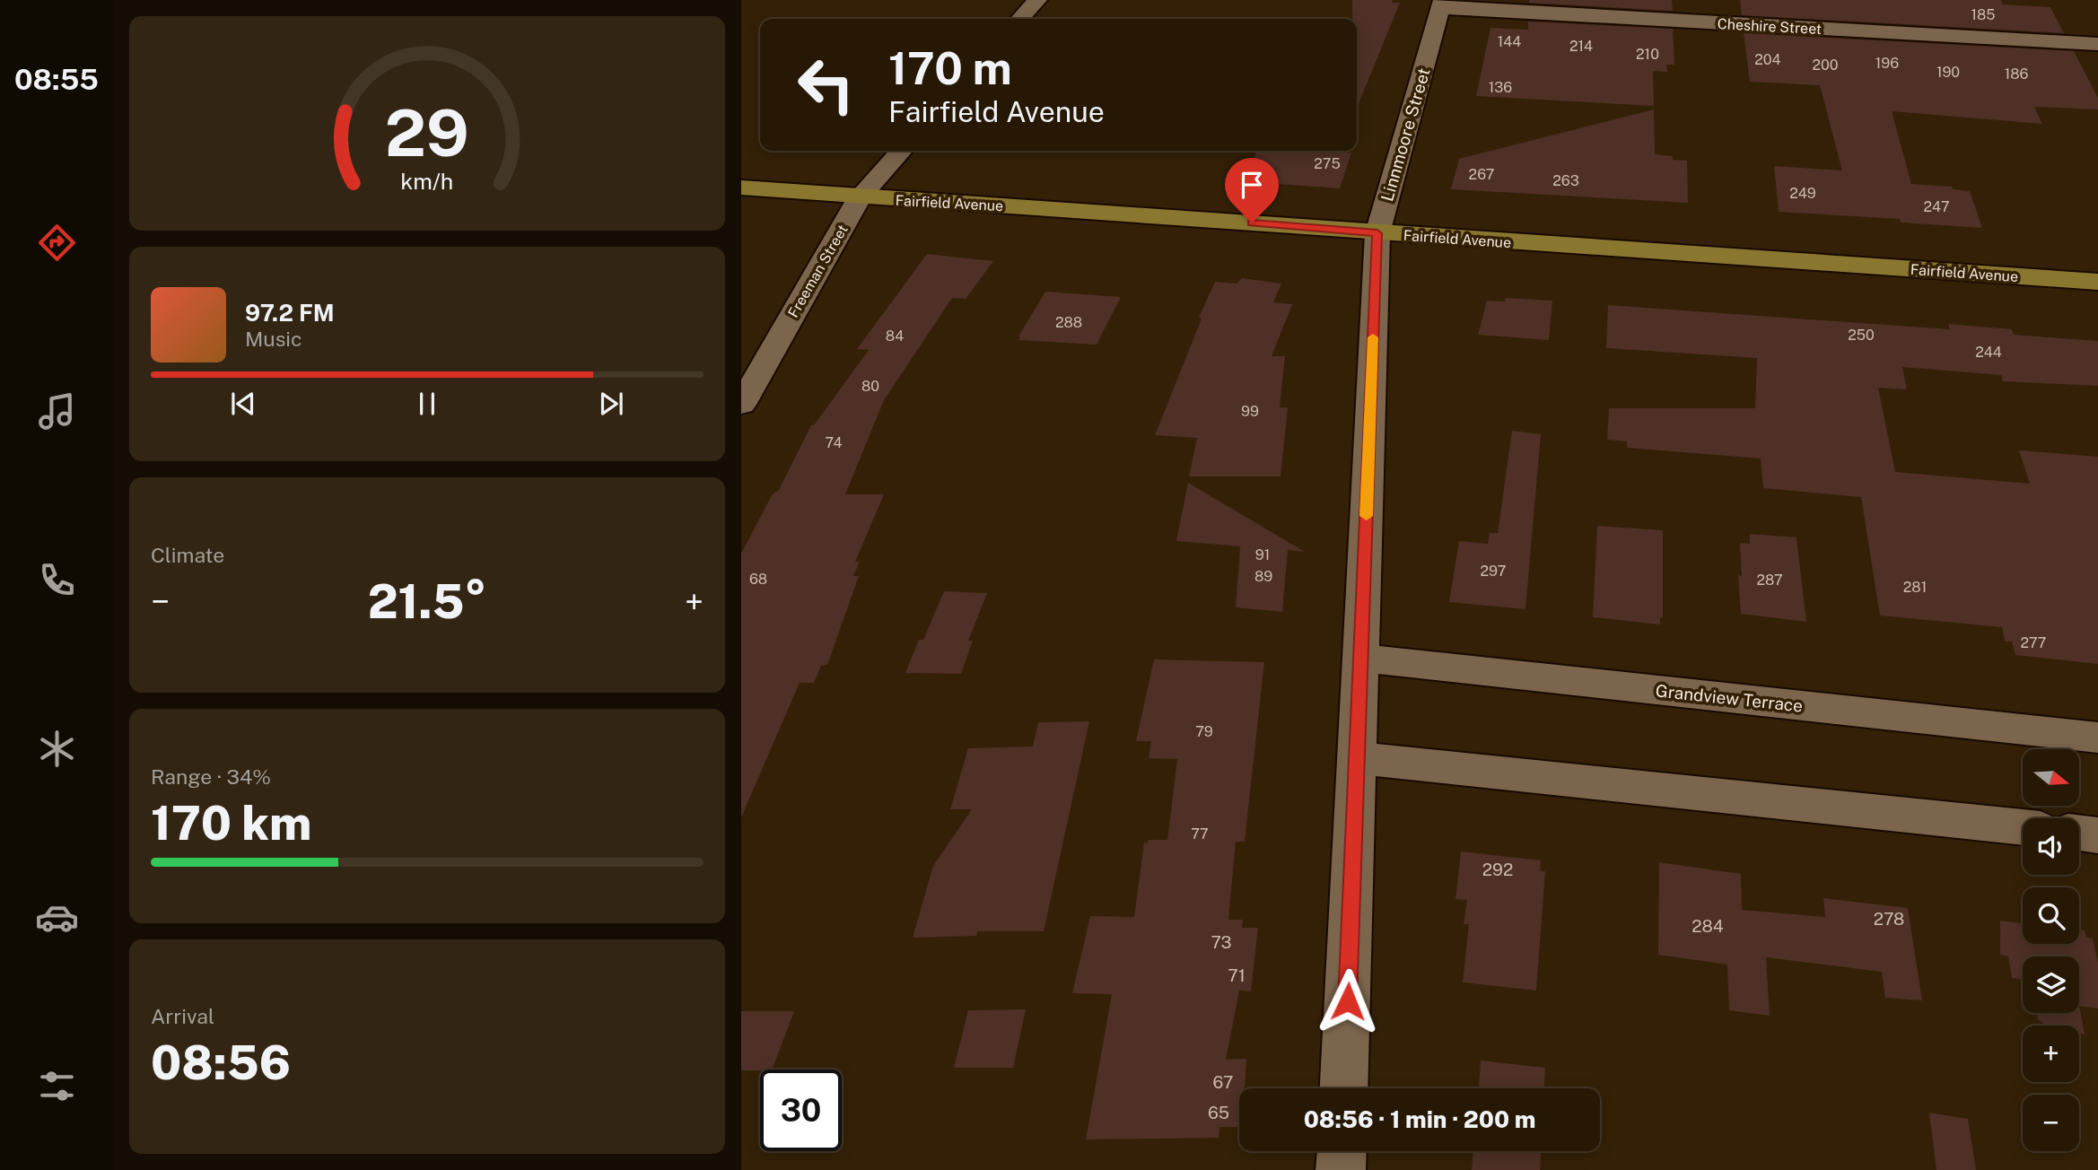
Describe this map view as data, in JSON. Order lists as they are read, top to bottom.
{
  "streets": {
    "main road": ["Fairfield Avenue"],
    "street": [
      "Cheshire Street",
      "Linnmoore Street",
      "Freeman Street",
      "Grandview Terrace"
    ]
  },
  "crossings": [
    ["Cheshire Street", "Linnmoore Street"],
    ["Linnmoore Street", "Fairfield Avenue"],
    ["Linnmoore Street", "Grandview Terrace"],
    ["Fairfield Avenue", "Freeman Street"]
  ],
  "house_numbers": [
    "185",
    "144",
    "214",
    "210",
    "204",
    "196",
    "200",
    "190",
    "186",
    "136",
    "275",
    "267",
    "263",
    "249",
    "247",
    "288",
    "250",
    "84",
    "244",
    "80",
    "99",
    "74",
    "91",
    "297",
    "89",
    "68",
    "287",
    "281",
    "277",
    "79",
    "77",
    "292",
    "278",
    "284",
    "73",
    "71",
    "67",
    "65"
  ],
  "north": "right",
  "page": {
    "tabs": "08:55",
    "turn": ["170 m", "Fairfield Avenue"],
    "song": ["97.2 FM", "Music"],
    "tile": [
      "Climate",
      ["Range · 34%", "170 km"],
      ["Arrival", "08:56"]
    ],
    "heat": ["−", "21.5°", "+"],
    "map_buttons": ["+", "−"],
    "limit": "30",
    "trip": "08:56 · 1 min · 200 m",
    "gauge": ["29", "km/h"]
  }
}
